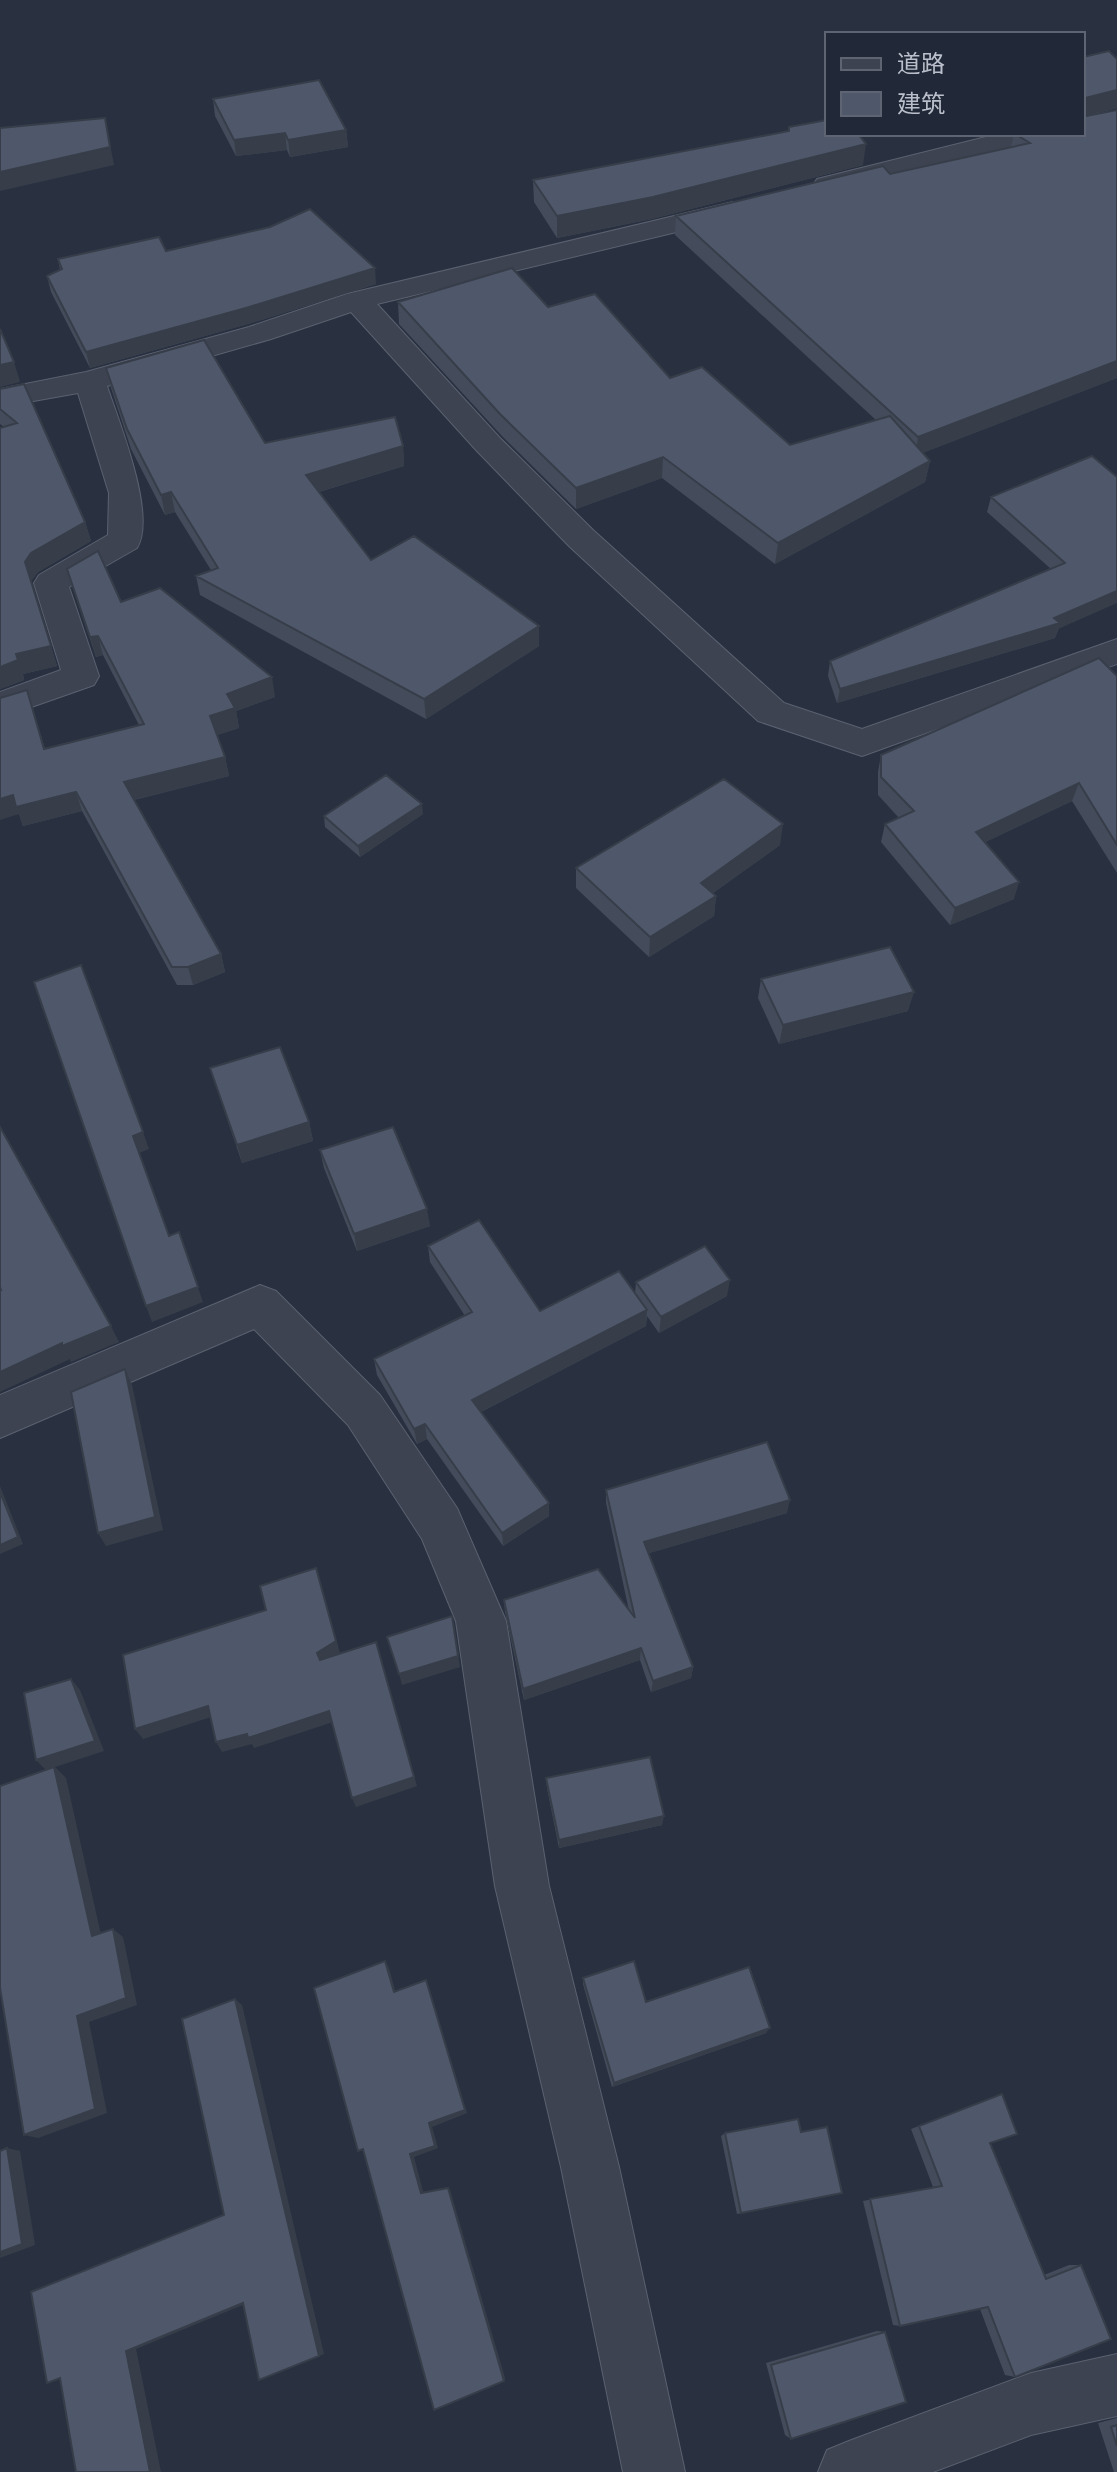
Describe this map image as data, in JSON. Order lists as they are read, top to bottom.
{
  "legend": ["道路", "建筑"]
}
